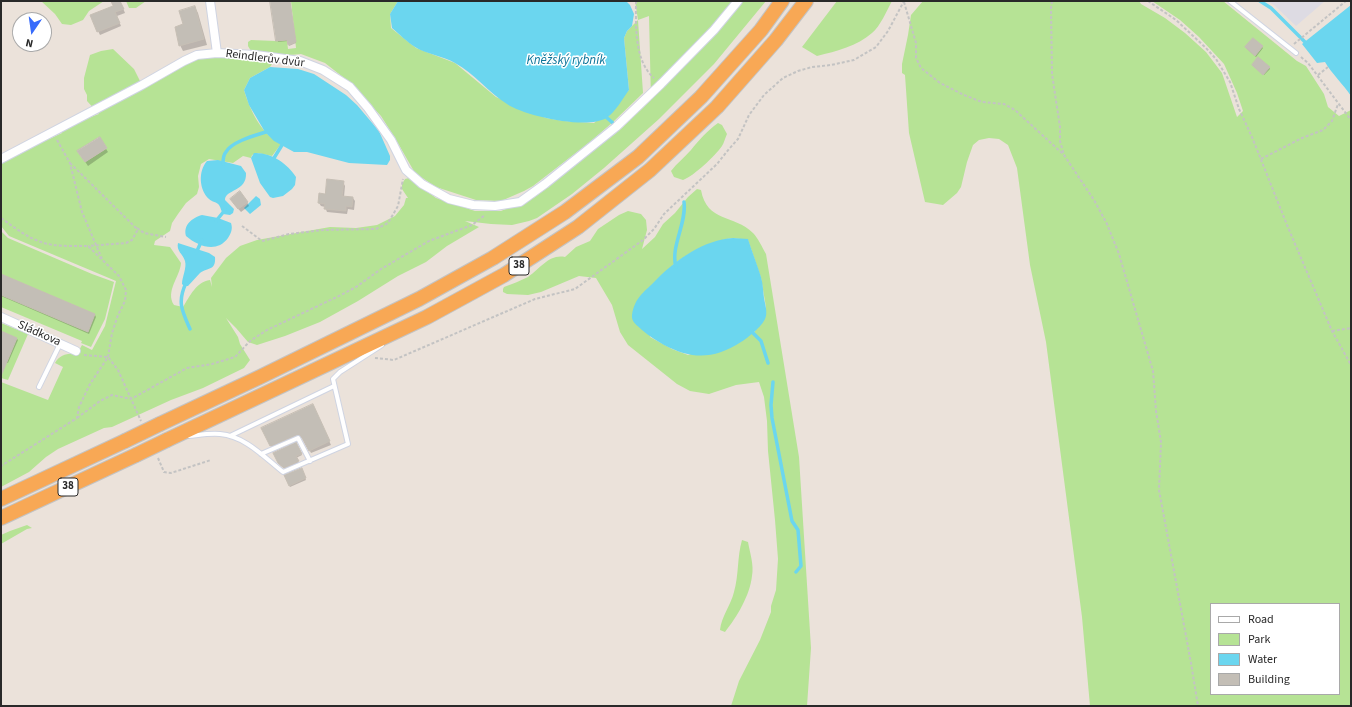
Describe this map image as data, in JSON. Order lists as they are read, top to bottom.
{
  "streets": {
    "highway": ["38"],
    "street": ["Reindlerův dvůr", "Sládkova"]
  },
  "water": ["Kněžský rybník"],
  "legend": [
    "Road",
    "Park",
    "Water",
    "Building"
  ],
  "north": "bottom"
}
